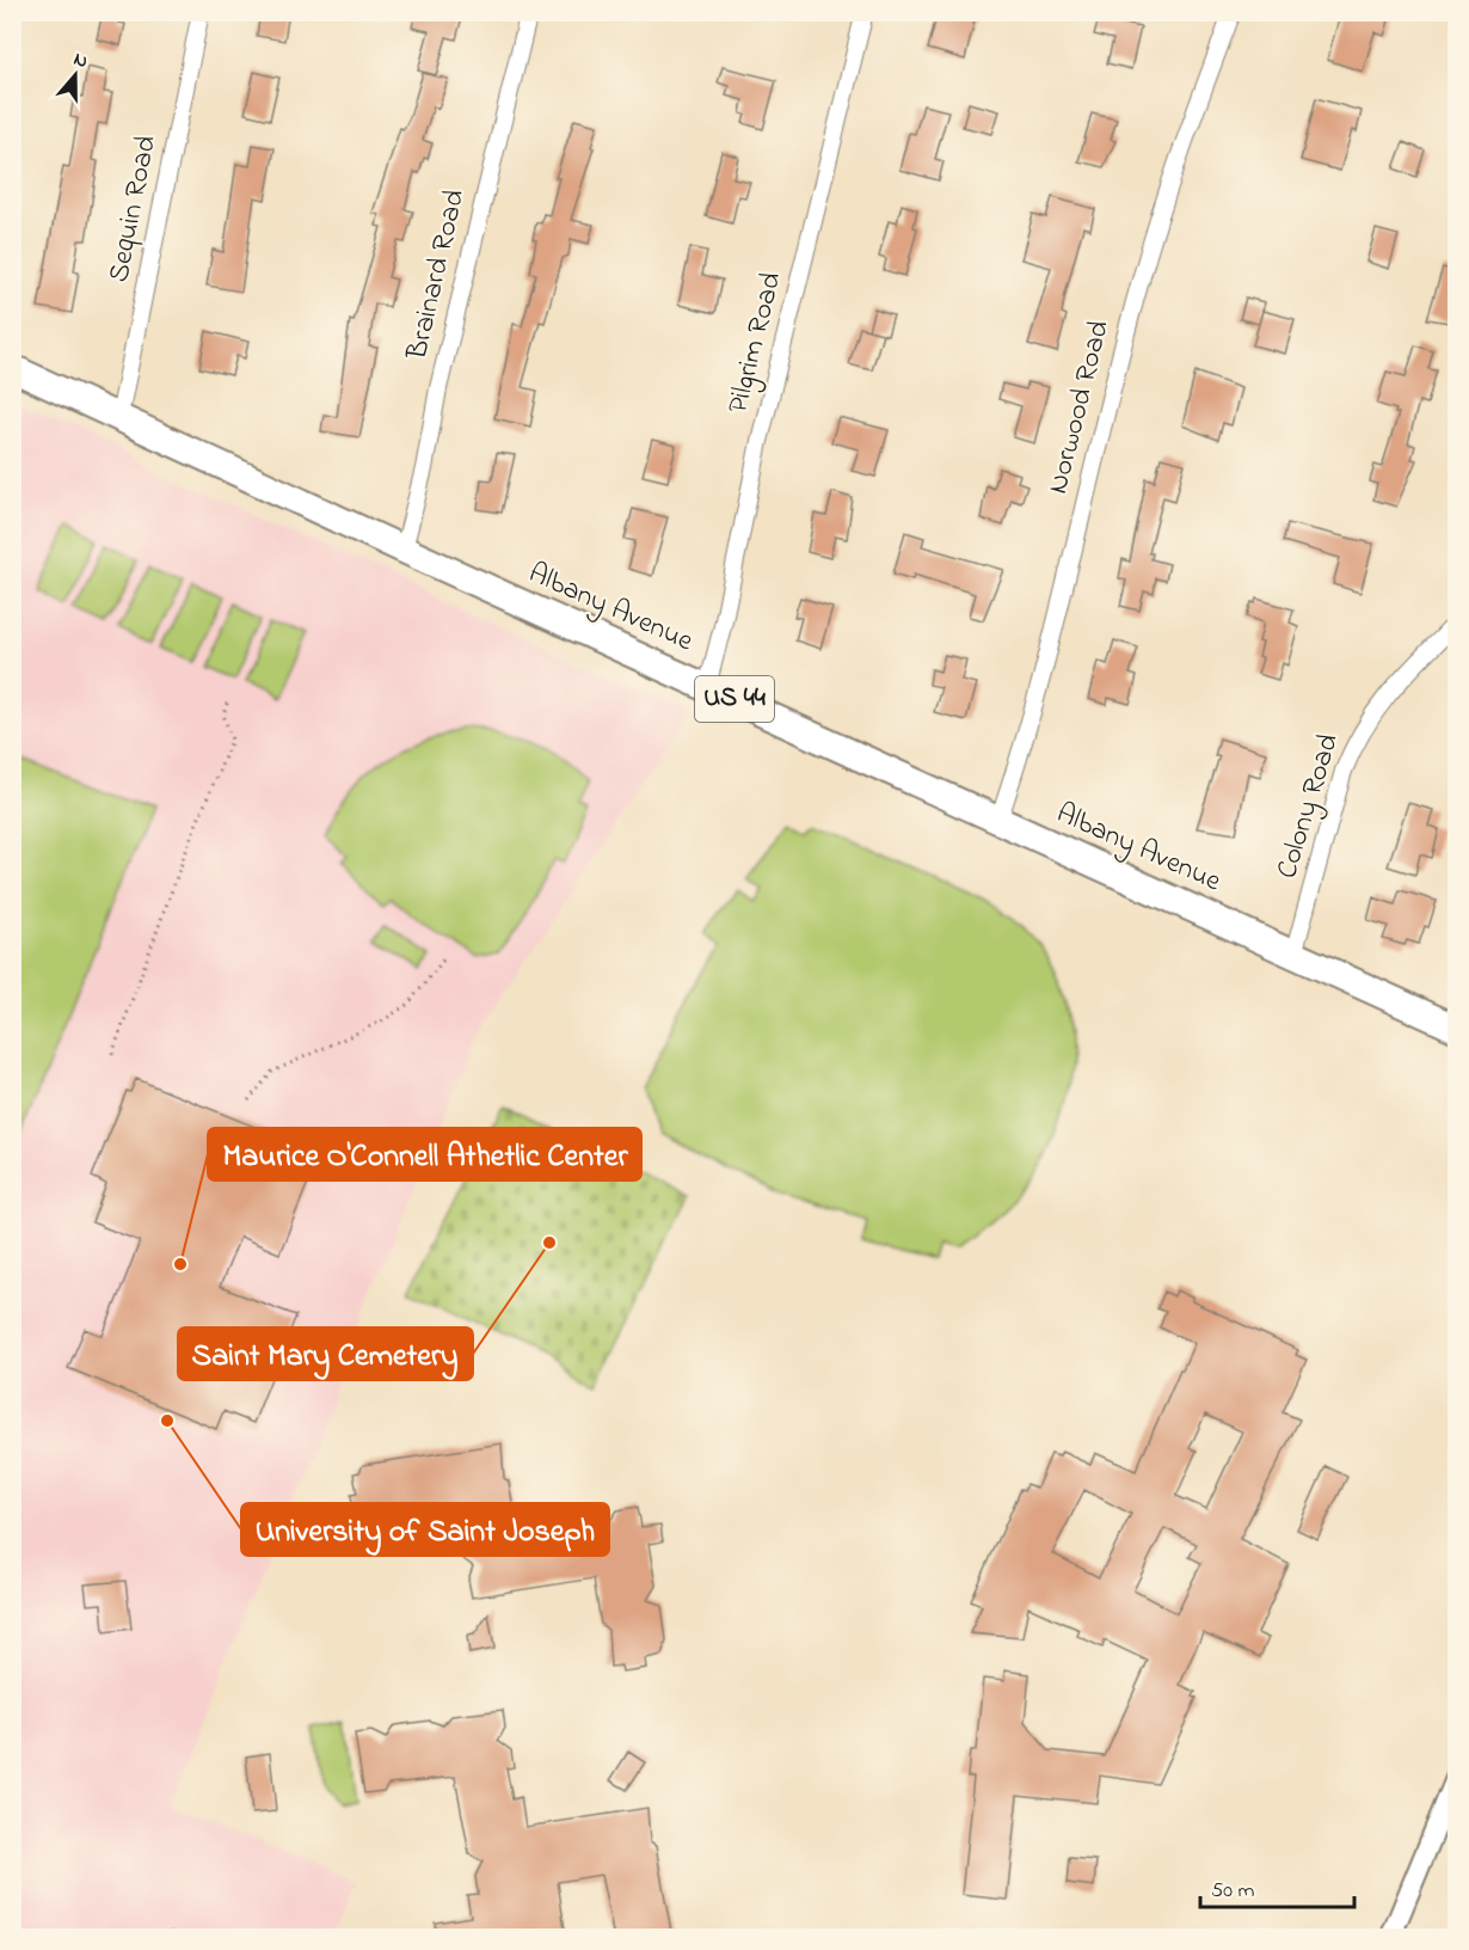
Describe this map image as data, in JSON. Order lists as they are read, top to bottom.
{
  "streets": {
    "highway": ["Albany Avenue", "US 44"],
    "street": [
      "Sequin Road",
      "Brainard Road",
      "Pilgrim Road",
      "Norwood Road",
      "Colony Road"
    ]
  },
  "crossings": [
    ["Sequin Road", "Albany Avenue"],
    ["Brainard Road", "Albany Avenue"],
    ["Pilgrim Road", "Albany Avenue"],
    ["Norwood Road", "Albany Avenue"],
    ["Albany Avenue", "Colony Road"]
  ],
  "places": ["Saint Mary Cemetery", "Maurice O'Connell Athetlic Center", "University of Saint Joseph"],
  "scale_bar": "50 m",
  "north": "top"
}
